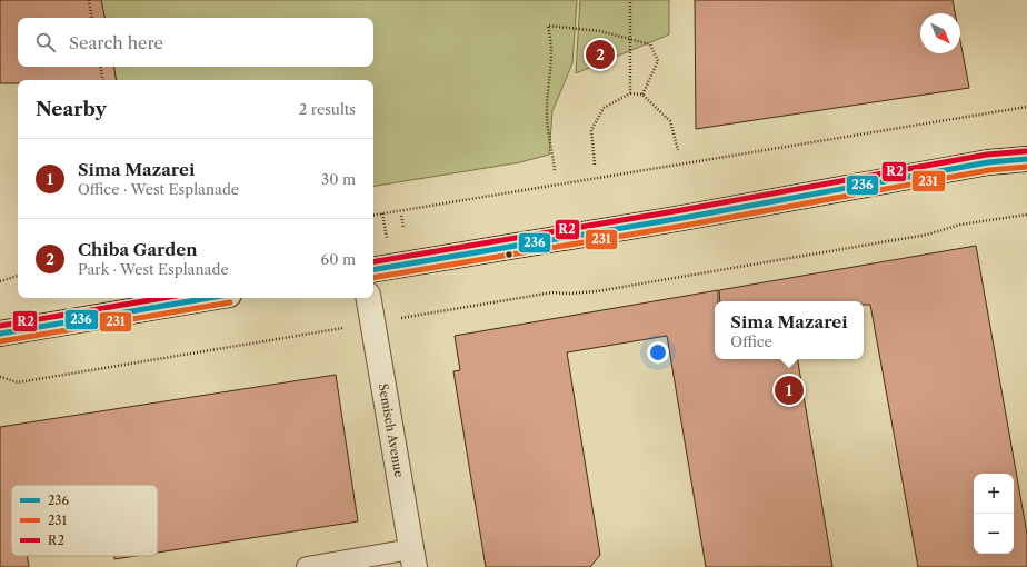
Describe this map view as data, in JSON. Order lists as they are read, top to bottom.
{
  "streets": {
    "main road": ["Semisch Avenue"]
  },
  "lines": ["transit line R2", "transit line 236", "transit line 231"],
  "legend": ["236", "231", "R2"],
  "north": "bottom right",
  "page": {
    "search": "Search here",
    "pins": ["2", "1"],
    "heading": ["Nearby", "2 results"],
    "list": [
      {
        "mark": "1",
        "name": "Sima Mazarei",
        "note": "Office · West Esplanade",
        "value": "30 m"
      },
      {
        "mark": "2",
        "name": "Chiba Garden",
        "note": "Park · West Esplanade",
        "value": "60 m"
      }
    ],
    "popup": ["Sima Mazarei", "Office"],
    "map_buttons": ["+", "−"]
  }
}
